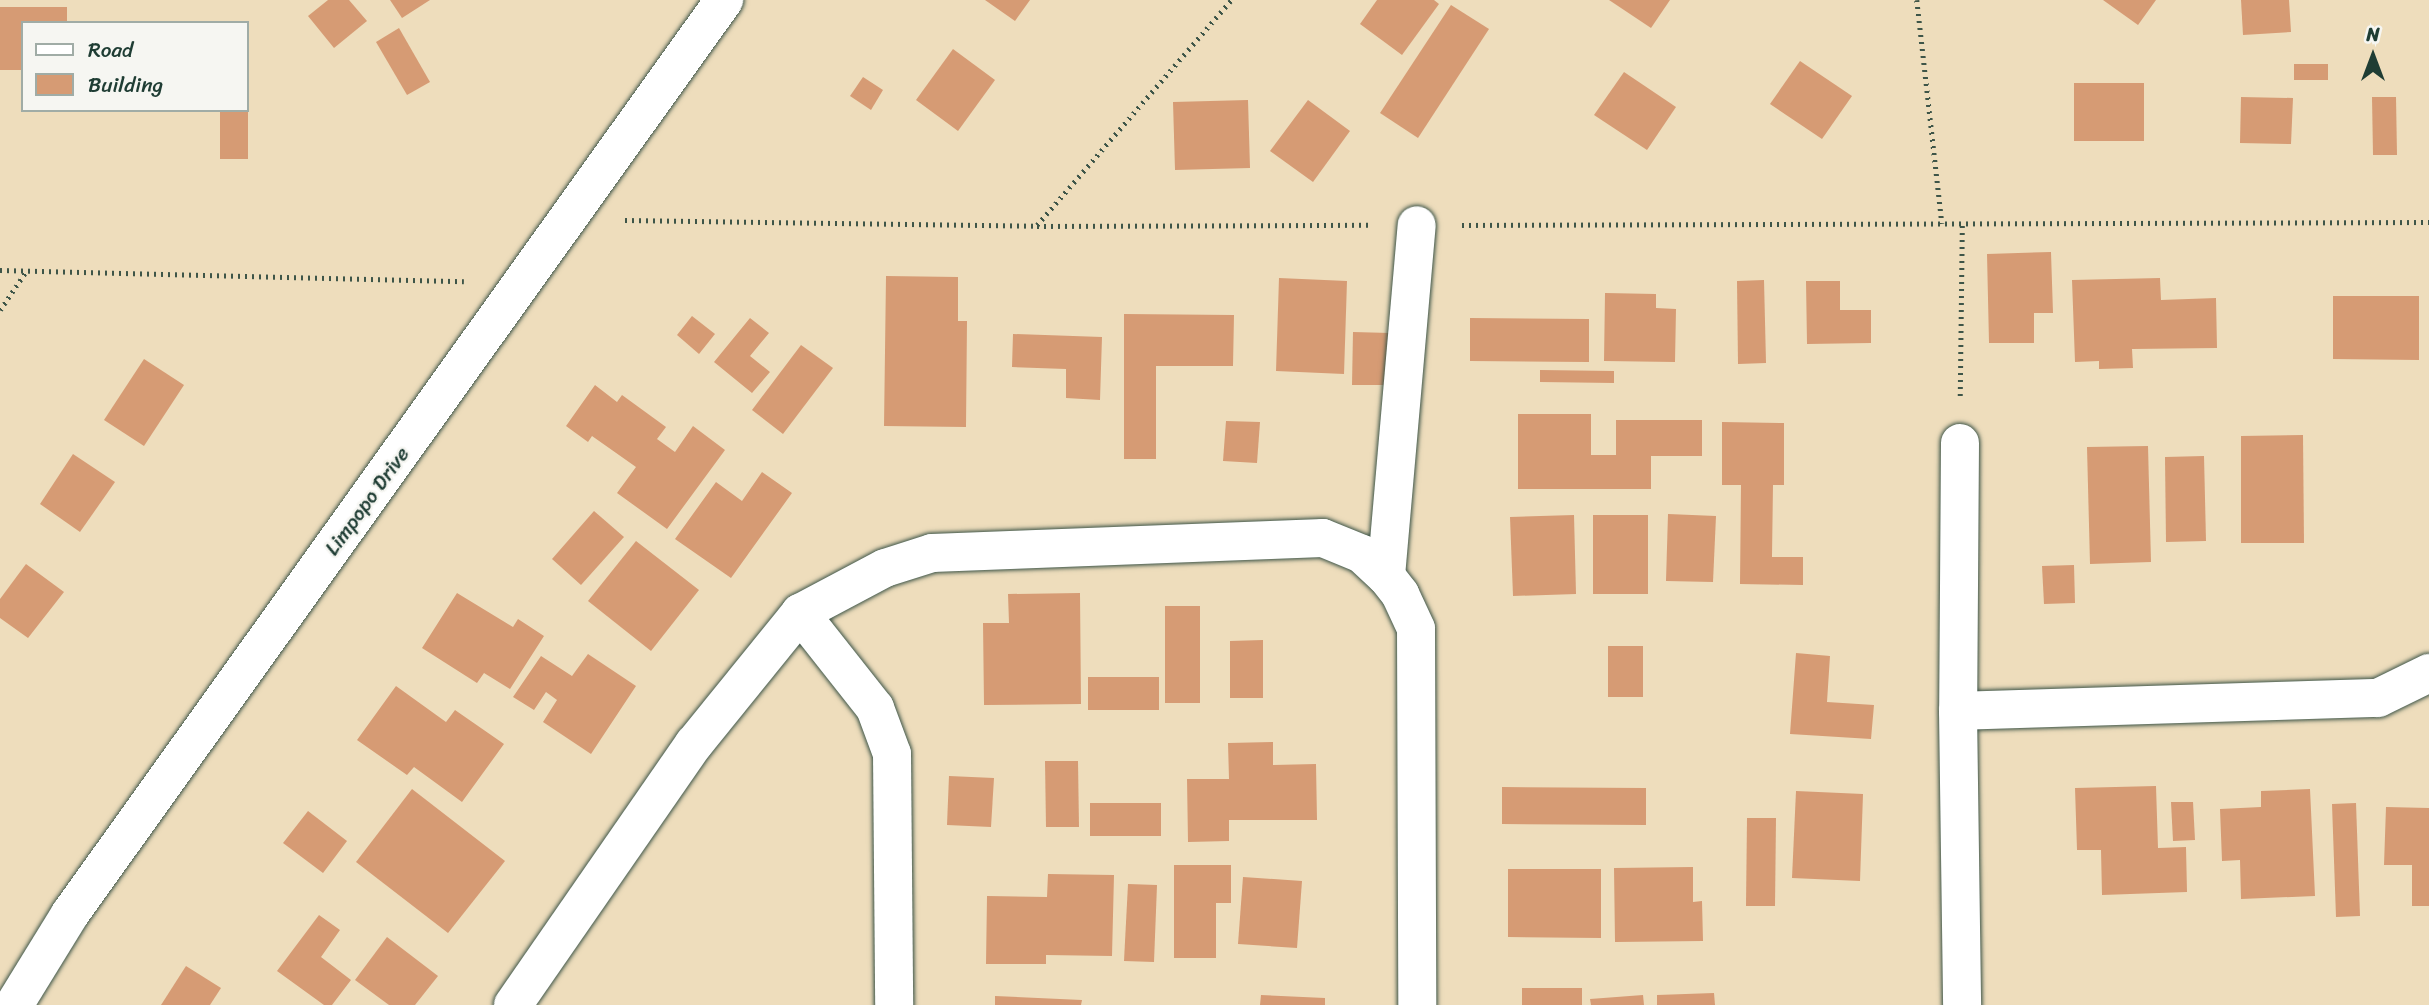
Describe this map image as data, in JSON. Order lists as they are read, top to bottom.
{
  "streets": {
    "street": ["Limpopo Drive"]
  },
  "legend": ["Road", "Building"],
  "north": "top"
}
